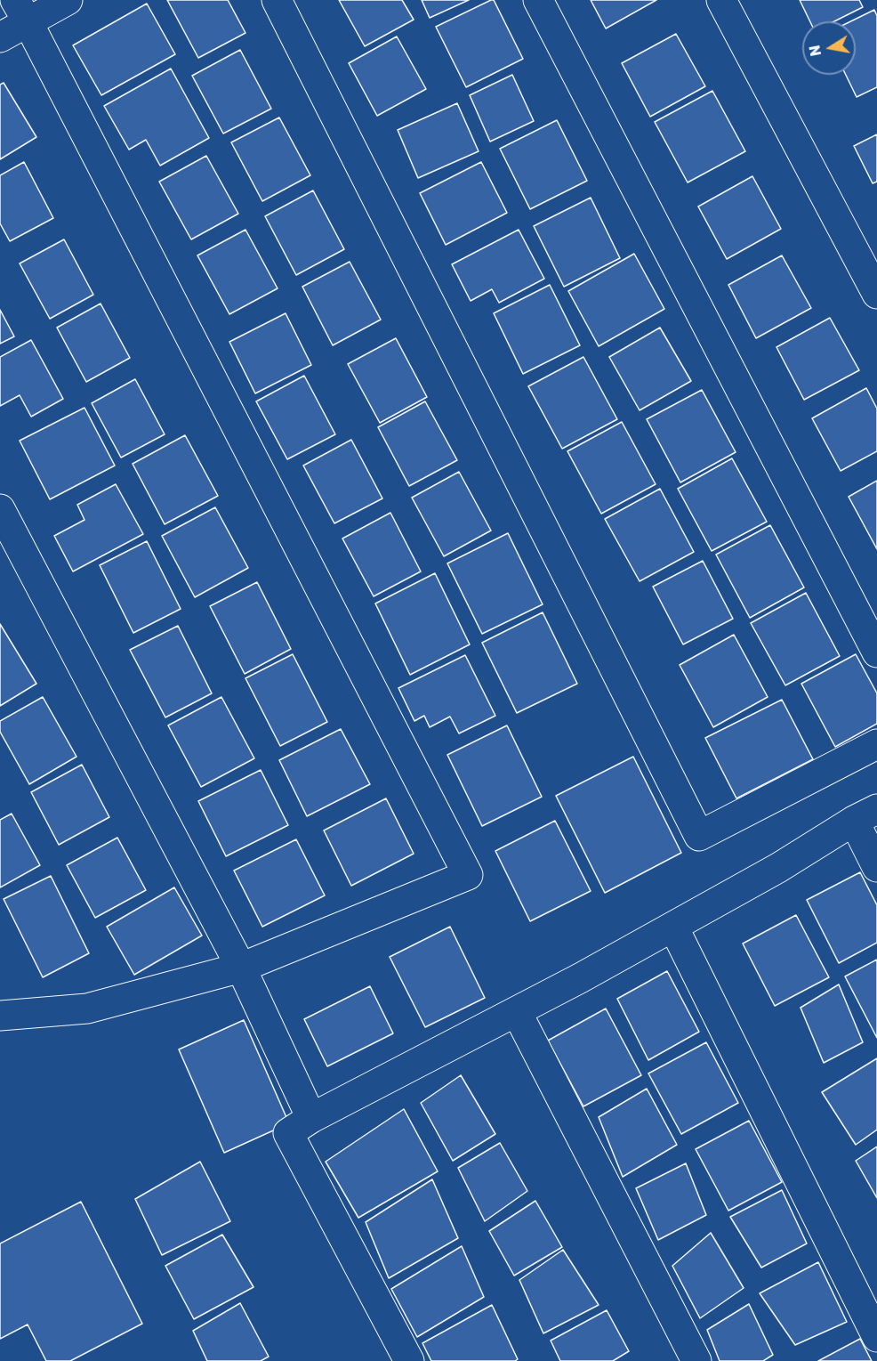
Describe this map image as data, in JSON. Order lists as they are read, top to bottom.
{
  "north": "left"
}
